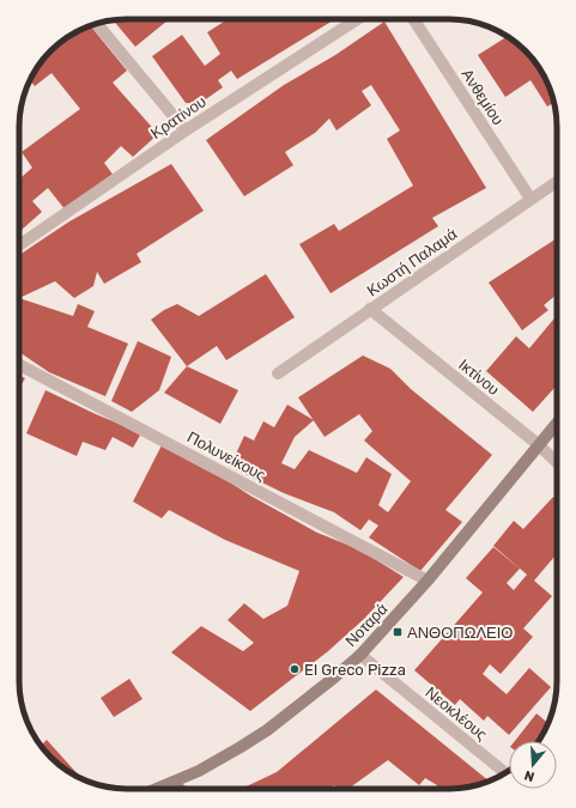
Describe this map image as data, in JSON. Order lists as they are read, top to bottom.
{
  "streets": {
    "main road": ["Νοταρά"],
    "street": [
      "Ανθεμίου",
      "Κρατίνου",
      "Κωστή Παλαμά",
      "Ικτίνου",
      "Πολυνείκους",
      "Νεοκλέους"
    ]
  },
  "crossings": [
    ["Ανθεμίου", "Κωστή Παλαμά"],
    ["Κωστή Παλαμά", "Ικτίνου"],
    ["Ικτίνου", "Νοταρά"],
    ["Πολυνείκους", "Νοταρά"],
    ["Νοταρά", "Νεοκλέους"]
  ],
  "places": {
    "transit": ["ΑΝΘΟΠΩΛΕΙΟ"],
    "other": ["El Greco Pizza"]
  },
  "north": "bottom"
}
